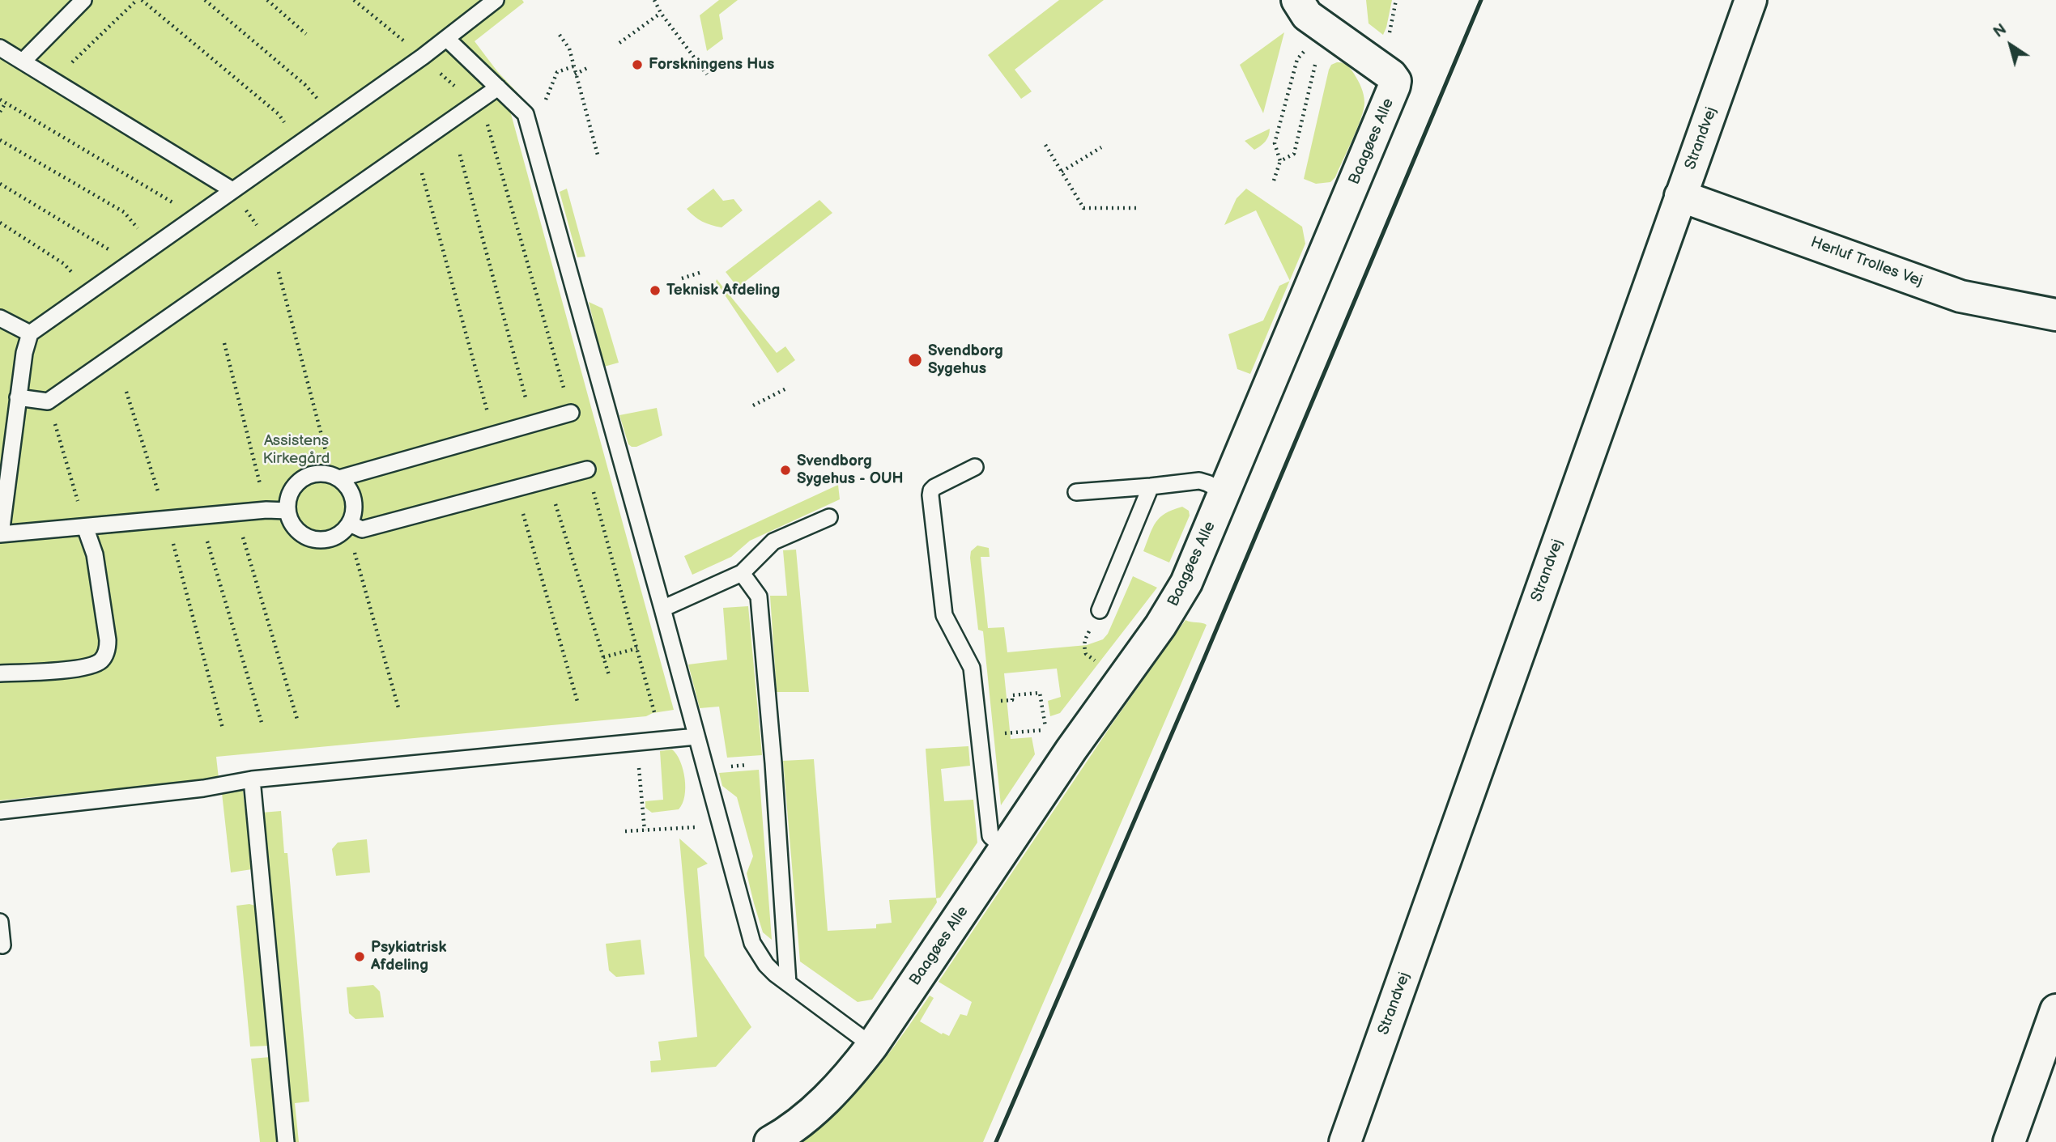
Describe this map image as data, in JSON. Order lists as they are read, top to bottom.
{
  "streets": {
    "street": ["Strandvej", "Baagøes Alle", "Herluf Trolles Vej"]
  },
  "crossings": [
    ["Strandvej", "Herluf Trolles Vej"]
  ],
  "parks": ["Assistens Kirkegård"],
  "places": [
    "Forskningens Hus",
    "Teknisk Afdeling",
    "Svendborg Sygehus",
    "Svendborg Sygehus - OUH",
    "Psykiatrisk Afdeling"
  ],
  "north": "top left"
}
